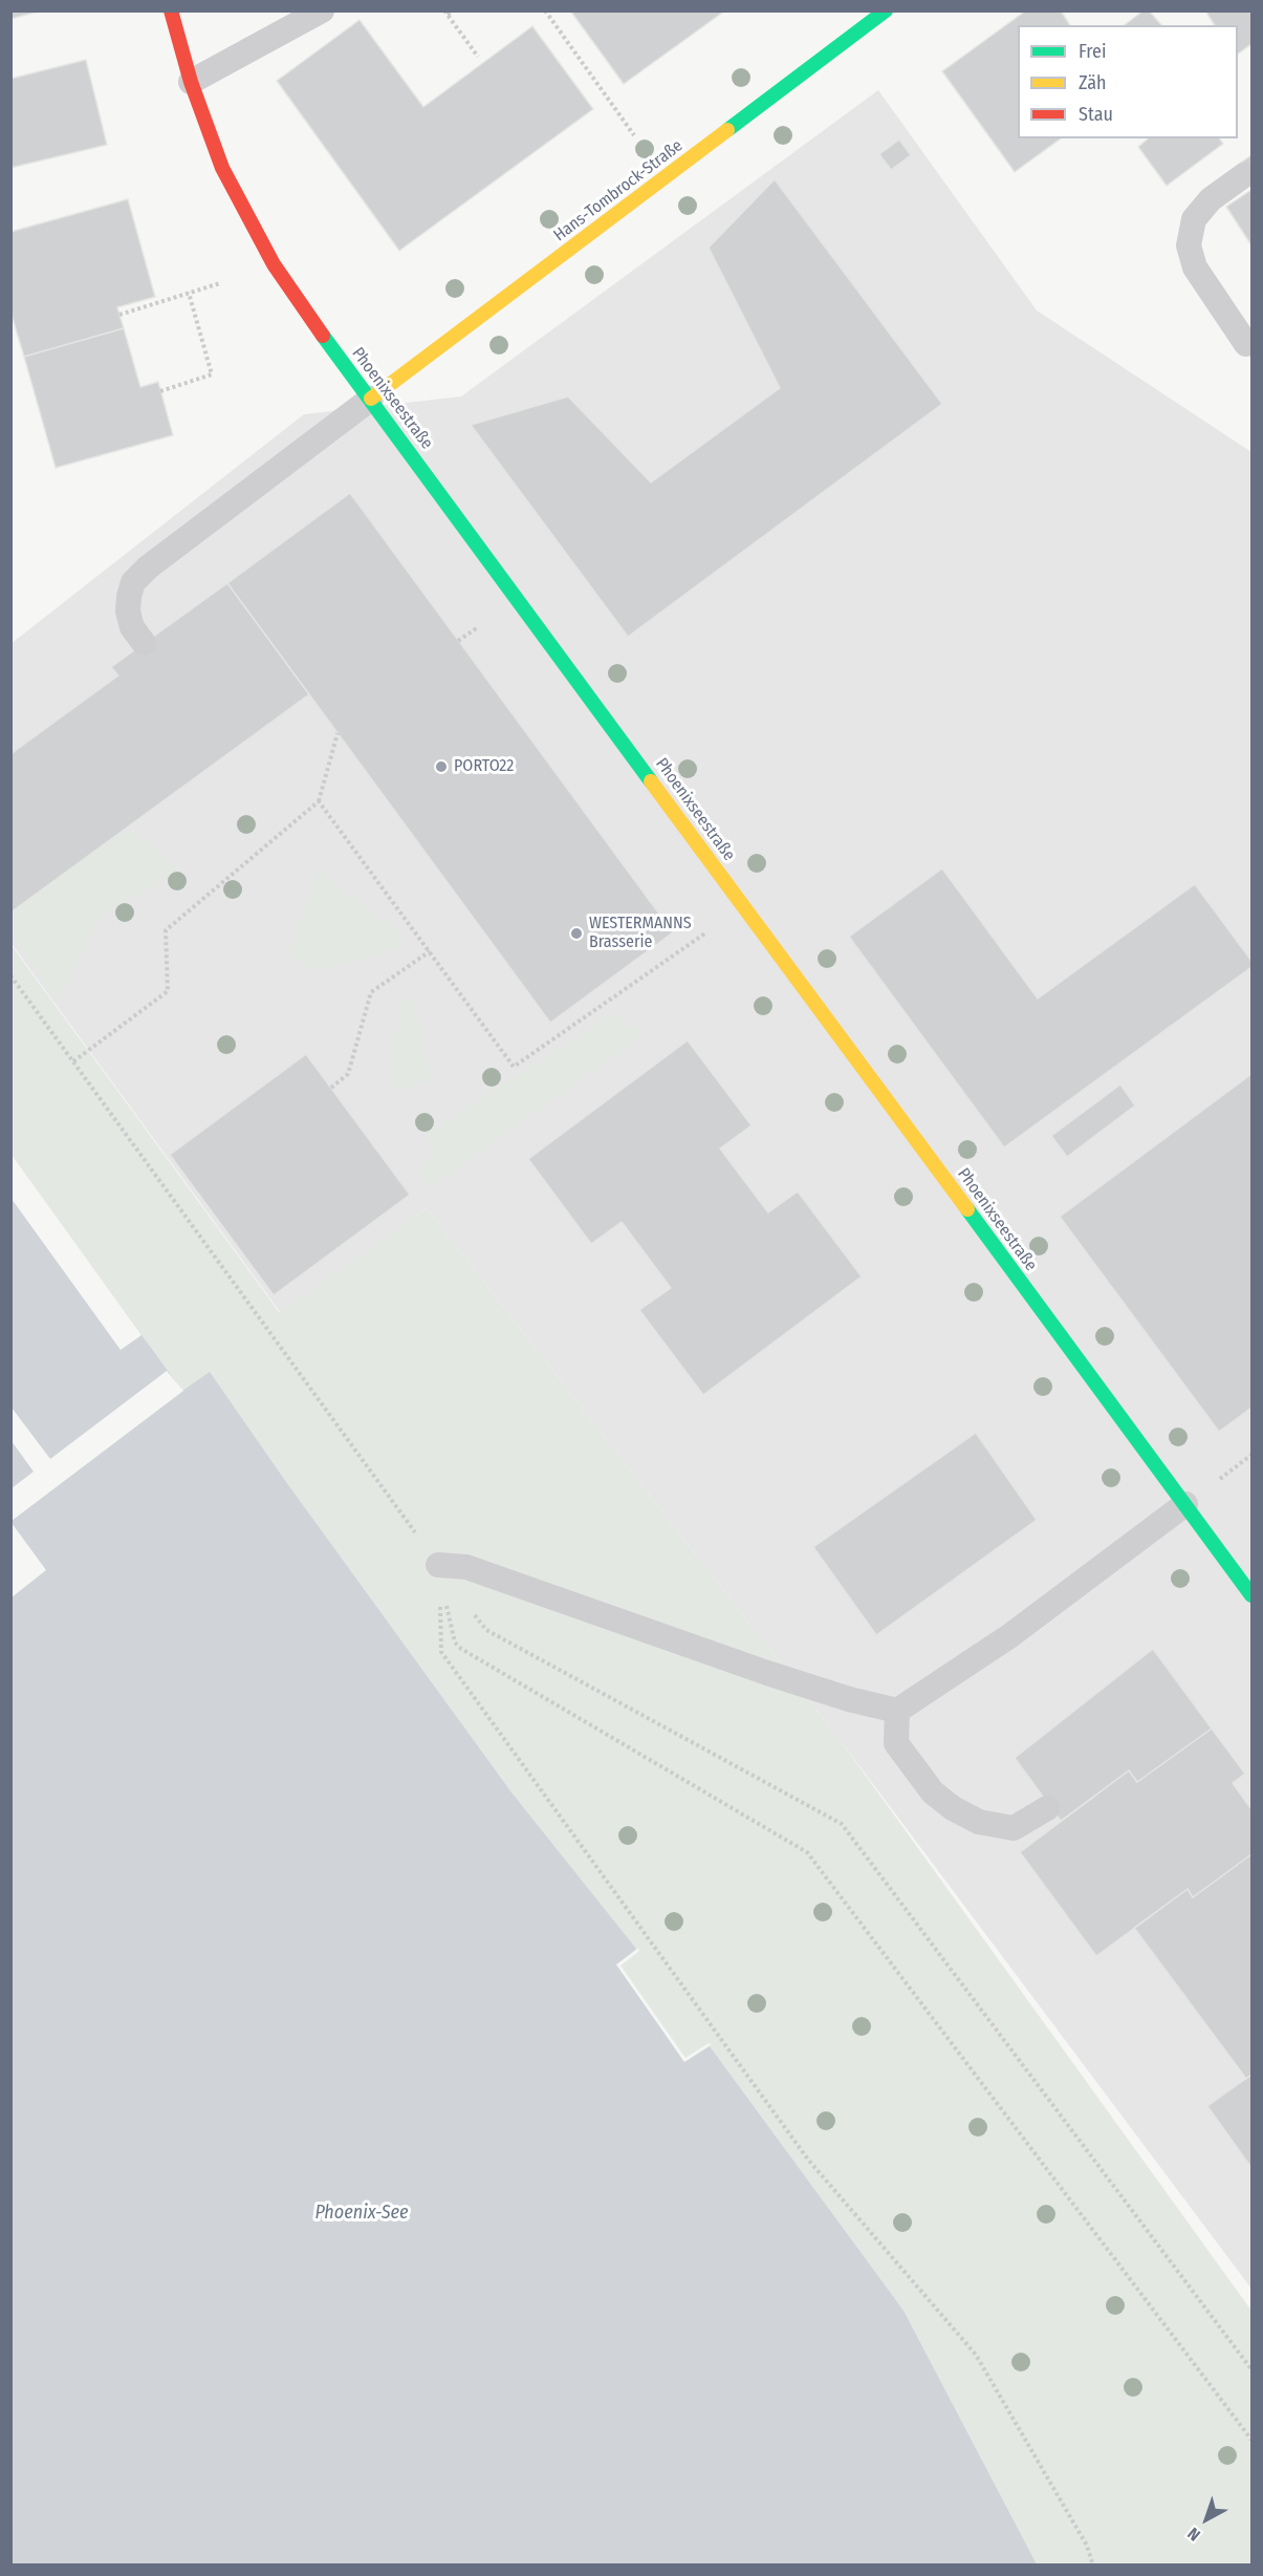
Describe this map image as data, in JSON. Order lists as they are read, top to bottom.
{
  "streets": {
    "street": ["Hans-Tombrock-Straße", "Phoenixseestraße"]
  },
  "crossings": [
    ["Hans-Tombrock-Straße", "Phoenixseestraße"]
  ],
  "water": ["Phoenix-See"],
  "places": ["PORTO22", "WESTERMANNS Brasserie"],
  "legend": ["Frei", "Zäh", "Stau"],
  "north": "bottom left"
}
